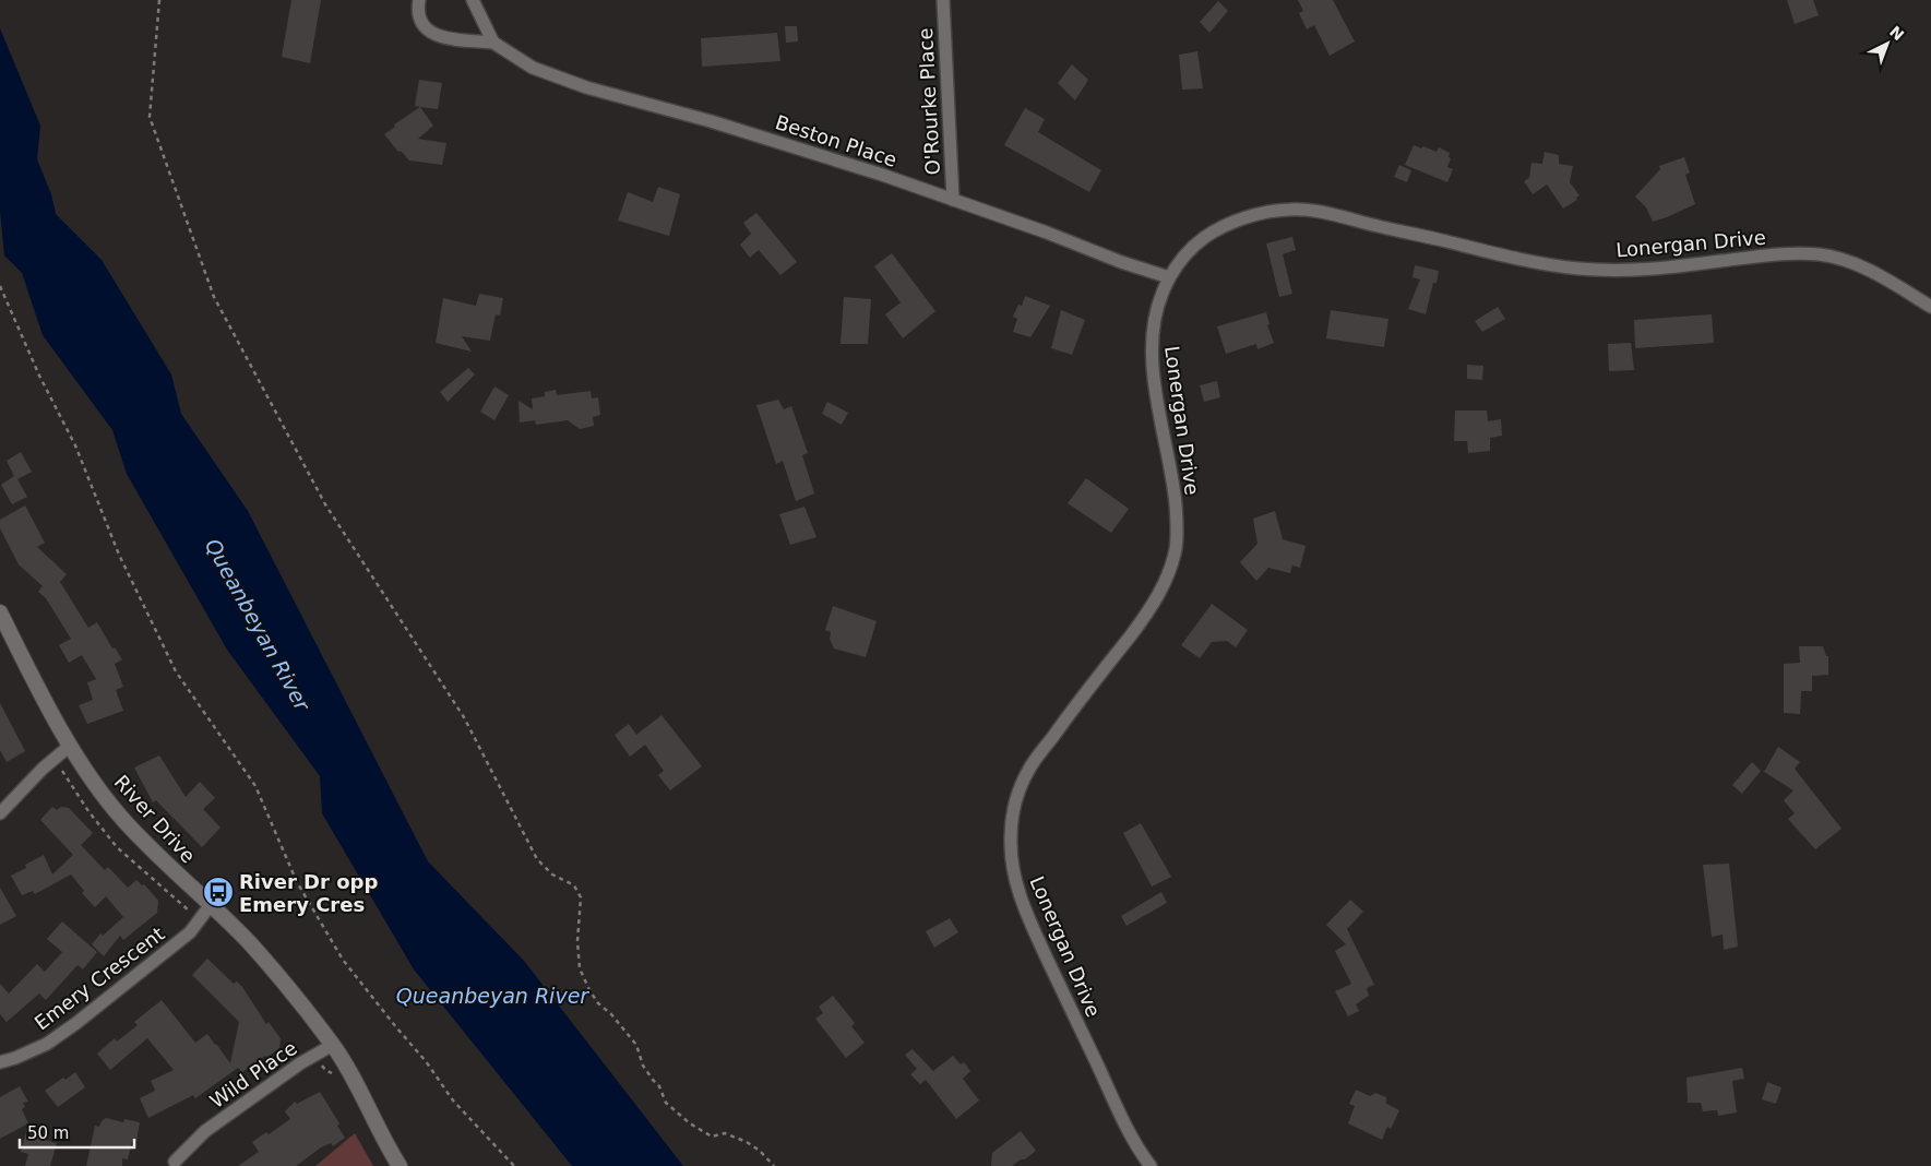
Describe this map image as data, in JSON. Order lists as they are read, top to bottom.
{
  "streets": {
    "street": [
      "O'Rourke Place",
      "Beston Place",
      "Lonergan Drive",
      "River Drive",
      "Emery Crescent",
      "Wild Place"
    ]
  },
  "crossings": [
    ["O'Rourke Place", "Beston Place"],
    ["Beston Place", "Lonergan Drive"],
    ["River Drive", "Emery Crescent"],
    ["River Drive", "Wild Place"]
  ],
  "water": ["Queanbeyan River"],
  "places": {
    "bus stop": ["River Dr opp Emery Cres"]
  },
  "scale_bar": "50 m",
  "north": "top right"
}
